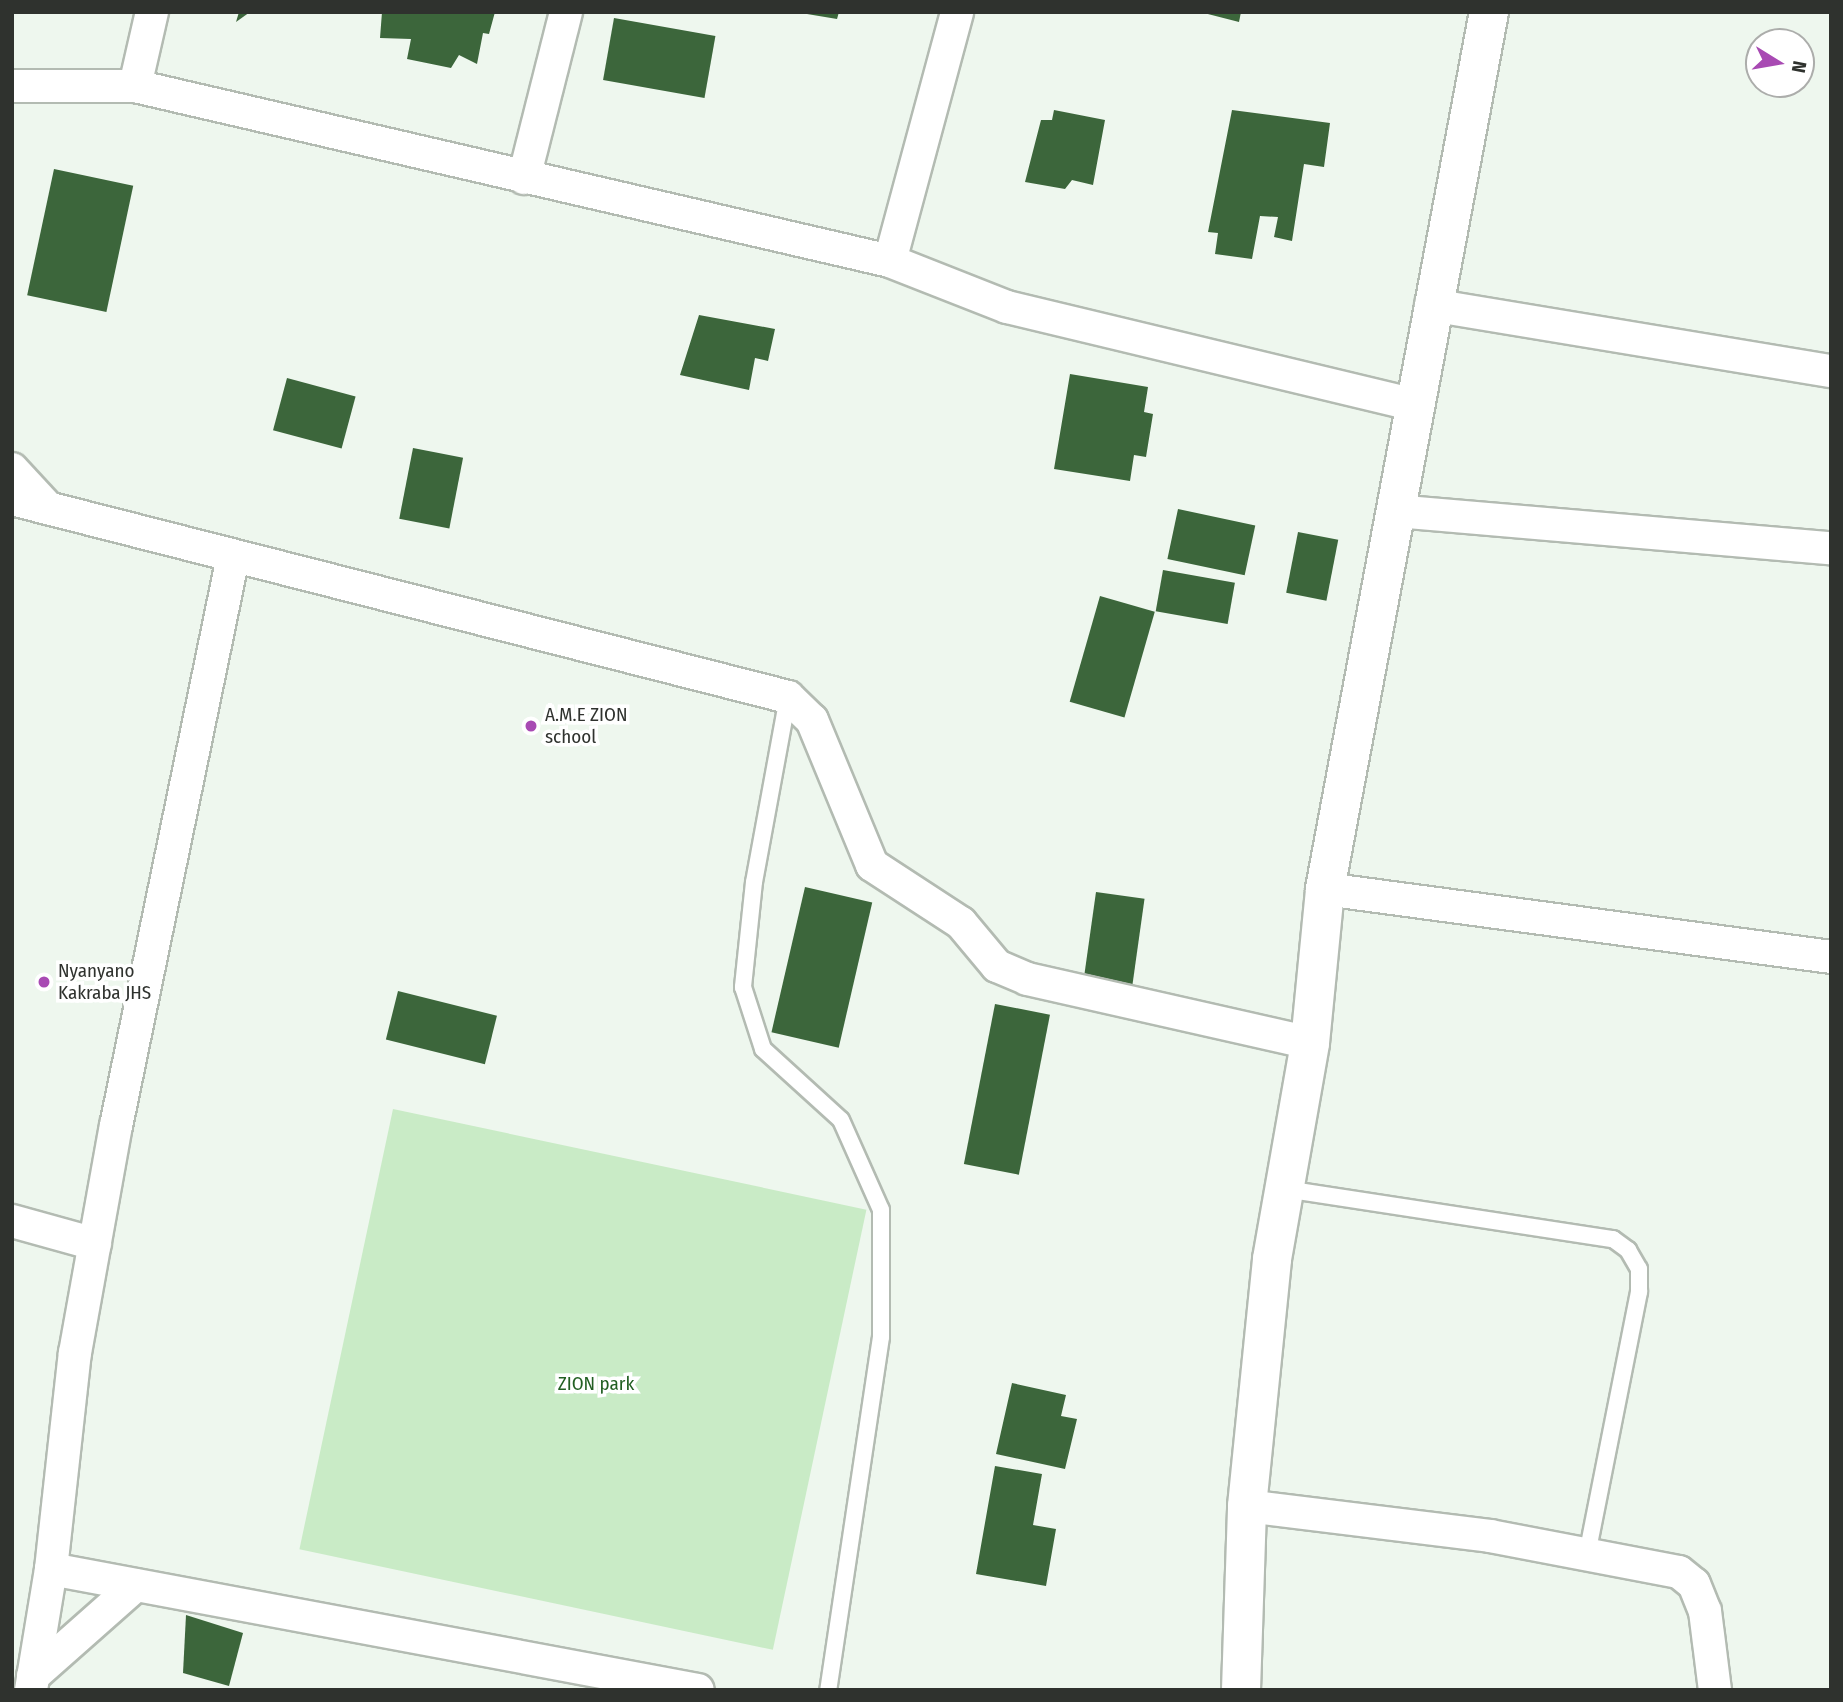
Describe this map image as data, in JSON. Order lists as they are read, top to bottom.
{
  "parks": ["ZION park"],
  "places": ["A.M.E ZION school", "Nyanyano Kakraba JHS"],
  "north": "right"
}
